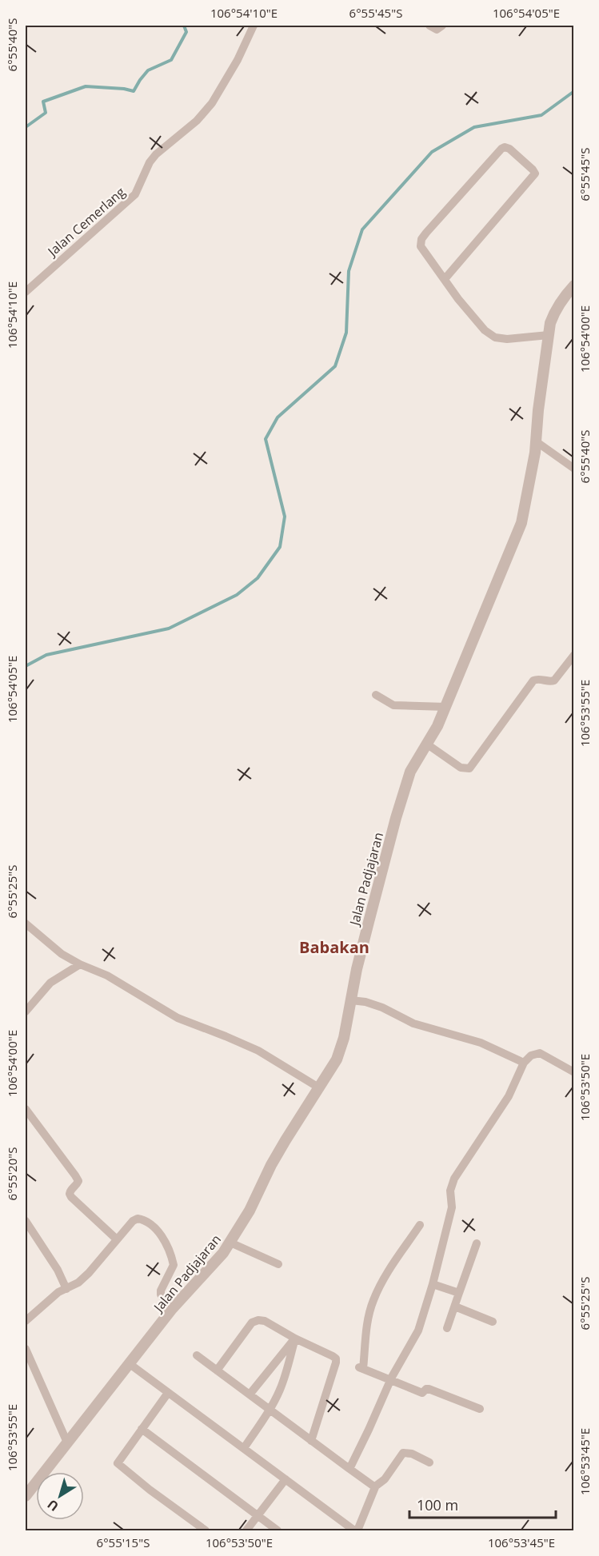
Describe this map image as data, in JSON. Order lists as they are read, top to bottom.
{
  "streets": {
    "street": ["Jalan Cemerlang", "Jalan Padjajaran"]
  },
  "districts": ["Babakan"],
  "scale_bar": "100 m",
  "north": "bottom left",
  "coordinates": [
    "106°54'10\"E",
    "6°55'45\"S",
    "106°54'05\"E",
    "6°55'40\"S",
    "106°54'00\"E",
    "106°53'55\"E",
    "6°55'25\"S",
    "106°53'50\"E",
    "6°55'20\"S",
    "106°53'45\"E",
    "6°55'15\"S"
  ]
}
